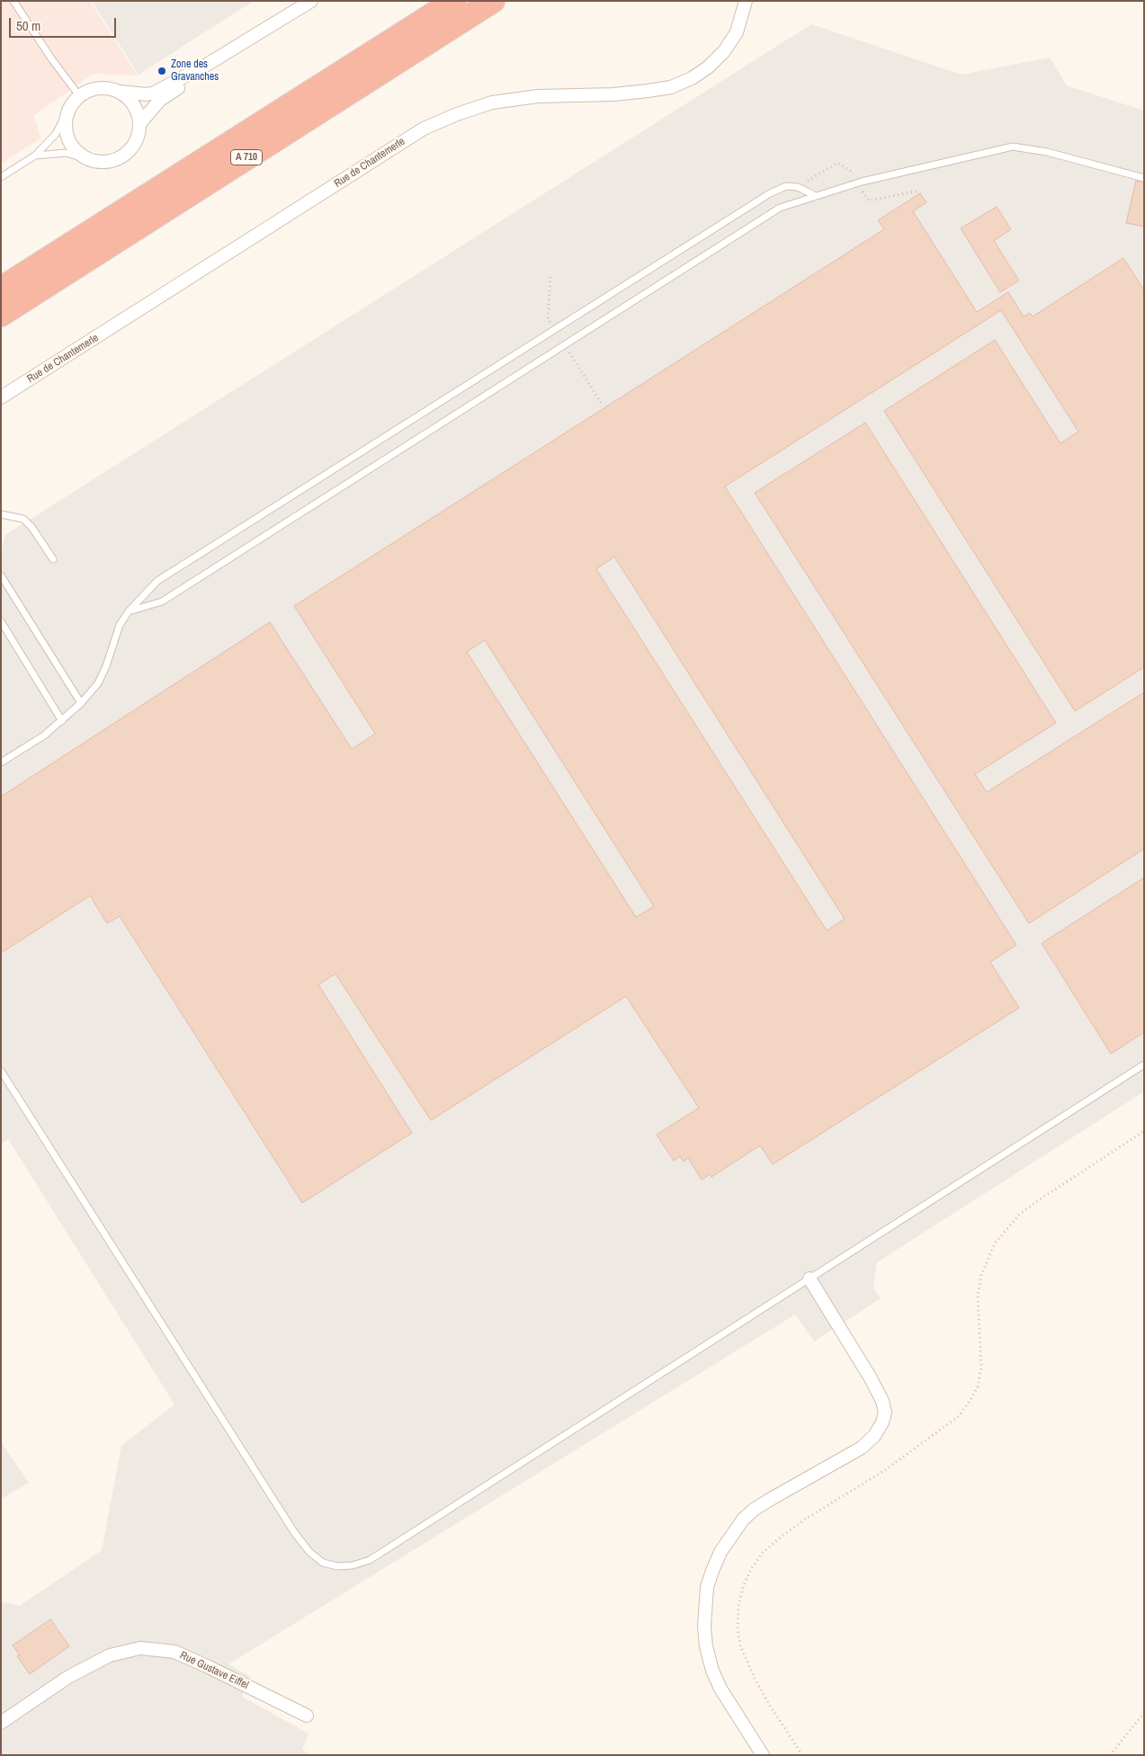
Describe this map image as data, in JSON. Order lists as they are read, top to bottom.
{
  "streets": {
    "highway": ["A 710"],
    "street": ["Rue de Chantemerle", "Rue Gustave Eiffel"]
  },
  "places": ["Zone des Gravanches"],
  "scale_bar": "50 m"
}
